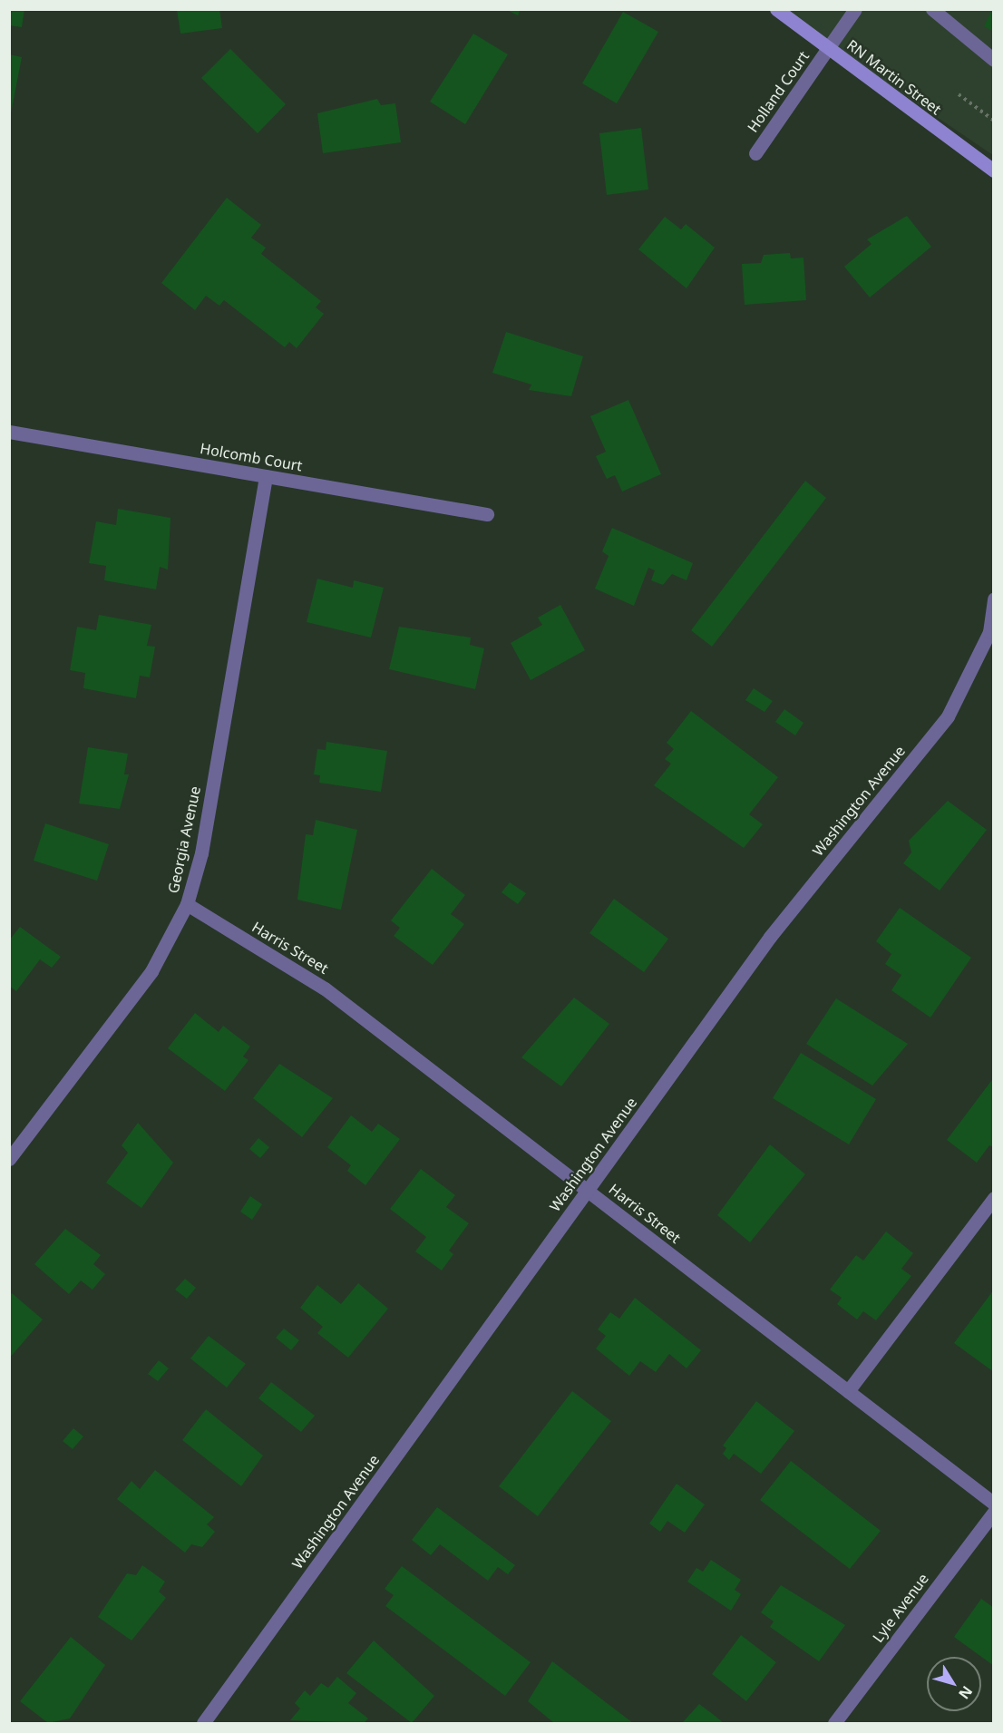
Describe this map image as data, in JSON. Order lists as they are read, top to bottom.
{
  "streets": {
    "street": [
      "RN Martin Street",
      "Holland Court",
      "Holcomb Court",
      "Washington Avenue",
      "Georgia Avenue",
      "Harris Street",
      "Lyle Avenue"
    ]
  },
  "crossings": [
    ["RN Martin Street", "Holland Court"],
    ["Holcomb Court", "Georgia Avenue"],
    ["Washington Avenue", "Harris Street"],
    ["Georgia Avenue", "Harris Street"]
  ],
  "north": "bottom right"
}
